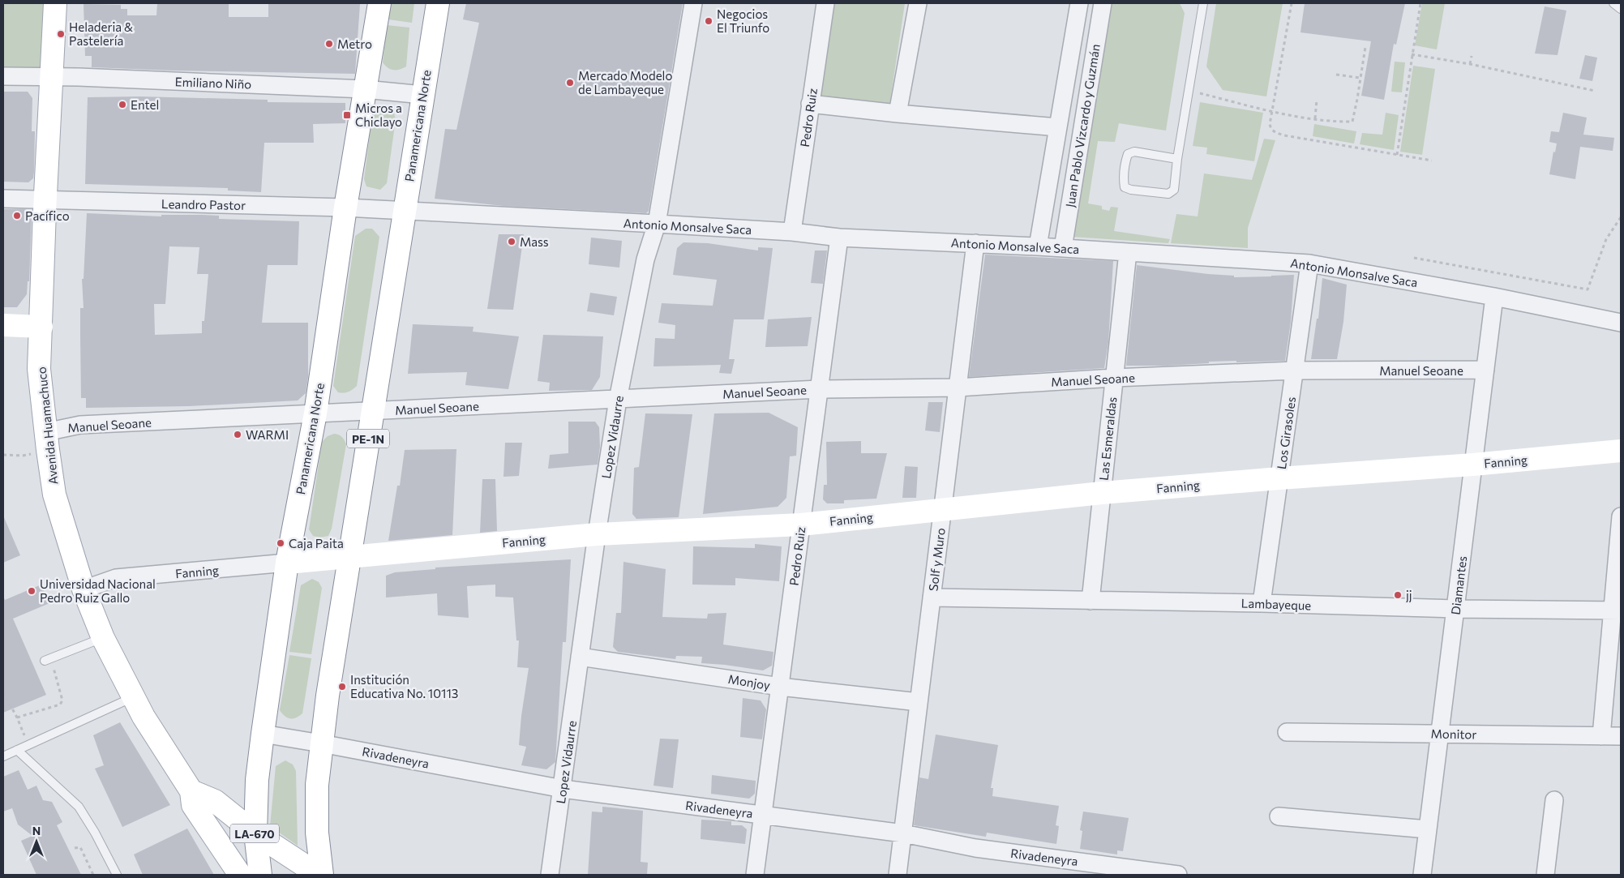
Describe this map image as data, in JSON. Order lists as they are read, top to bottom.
{
  "streets": {
    "main road": [
      "Panamericana Norte",
      "Avenida Huamachuco",
      "PE-1N",
      "Fanning",
      "LA-670"
    ],
    "street": [
      "Emiliano Niño",
      "Pedro Ruiz",
      "Juan Pablo Vizcardo y Guzmán",
      "Leandro Pastor",
      "Antonio Monsalve Saca",
      "Manuel Seoane",
      "Los Girasoles",
      "Lopez Vidaurre",
      "Las Esmeraldas",
      "Solf y Muro",
      "Diamantes",
      "Lambayeque",
      "Monjoy",
      "Monitor",
      "Rivadeneyra"
    ]
  },
  "crossings": [
    ["Emiliano Niño", "Panamericana Norte"],
    ["Emiliano Niño", "Avenida Huamachuco"],
    ["Pedro Ruiz", "Antonio Monsalve Saca"],
    ["Pedro Ruiz", "Manuel Seoane"],
    ["Pedro Ruiz", "Fanning"],
    ["Pedro Ruiz", "Monjoy"],
    ["Pedro Ruiz", "Rivadeneyra"],
    ["Panamericana Norte", "Leandro Pastor"],
    ["Panamericana Norte", "Antonio Monsalve Saca"],
    ["Panamericana Norte", "Manuel Seoane"],
    ["Panamericana Norte", "Fanning"],
    ["Panamericana Norte", "Rivadeneyra"],
    ["Panamericana Norte", "LA-670"],
    ["Juan Pablo Vizcardo y Guzmán", "Antonio Monsalve Saca"],
    ["Leandro Pastor", "Antonio Monsalve Saca"],
    ["Leandro Pastor", "Avenida Huamachuco"],
    ["Antonio Monsalve Saca", "Los Girasoles"],
    ["Antonio Monsalve Saca", "Lopez Vidaurre"],
    ["Antonio Monsalve Saca", "Las Esmeraldas"],
    ["Antonio Monsalve Saca", "Solf y Muro"],
    ["Antonio Monsalve Saca", "Diamantes"],
    ["Manuel Seoane", "Avenida Huamachuco"],
    ["Manuel Seoane", "Los Girasoles"],
    ["Manuel Seoane", "Lopez Vidaurre"],
    ["Manuel Seoane", "Las Esmeraldas"],
    ["Manuel Seoane", "Solf y Muro"],
    ["Manuel Seoane", "Diamantes"],
    ["Avenida Huamachuco", "Fanning"],
    ["Avenida Huamachuco", "LA-670"],
    ["Los Girasoles", "Fanning"],
    ["Los Girasoles", "Lambayeque"],
    ["Lopez Vidaurre", "Fanning"],
    ["Lopez Vidaurre", "Monjoy"],
    ["Lopez Vidaurre", "Rivadeneyra"],
    ["Las Esmeraldas", "Fanning"],
    ["Las Esmeraldas", "Lambayeque"],
    ["Fanning", "Solf y Muro"],
    ["Fanning", "Diamantes"],
    ["Solf y Muro", "Lambayeque"],
    ["Solf y Muro", "Monjoy"],
    ["Solf y Muro", "Rivadeneyra"],
    ["Diamantes", "Lambayeque"],
    ["Diamantes", "Monitor"]
  ],
  "places": {
    "other": [
      "Negocios El Triunfo",
      "Heladeria & Pastelería",
      "Metro",
      "Mercado Modelo de Lambayeque",
      "Entel",
      "Pacífico",
      "Mass",
      "WARMI",
      "Caja Paita",
      "Universidad Nacional Pedro Ruiz Gallo",
      "jj",
      "Institución Educativa No. 10113"
    ],
    "transit": ["Micros a Chiclayo"]
  },
  "north": "top"
}
